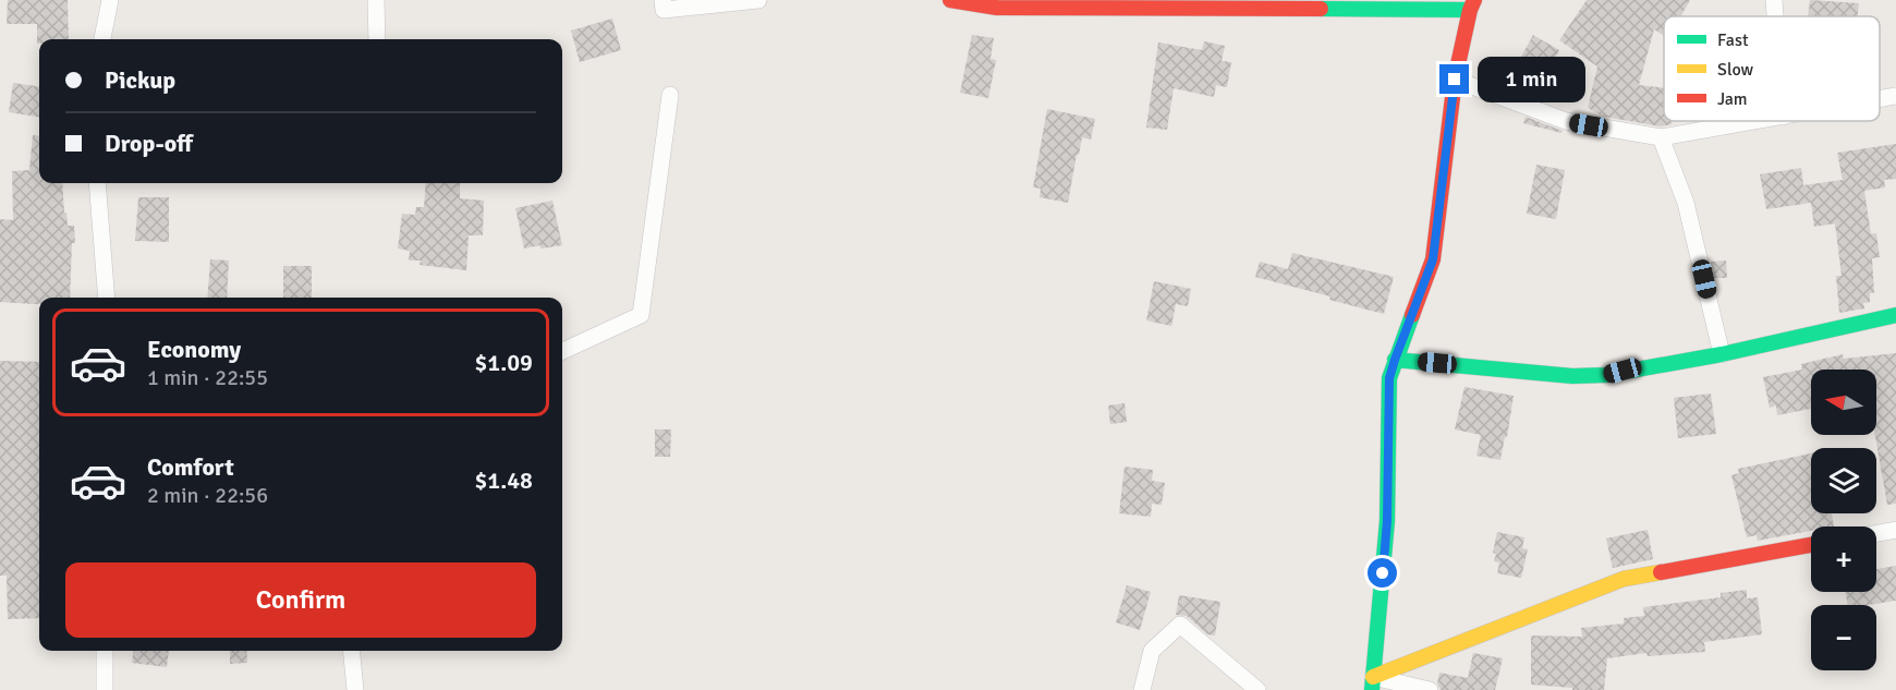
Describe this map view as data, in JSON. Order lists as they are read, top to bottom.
{
  "legend": ["Fast", "Slow", "Jam"],
  "north": "left",
  "page": {
    "banner": ["Pickup", "Drop-off"],
    "bubble": "1 min",
    "list": [
      {
        "name": "Economy",
        "note": "1 min · 22:55",
        "value": "$1.09"
      },
      {
        "name": "Comfort",
        "note": "2 min · 22:56",
        "value": "$1.48"
      }
    ],
    "map_buttons": ["+", "−"],
    "buttons": "Confirm"
  }
}
